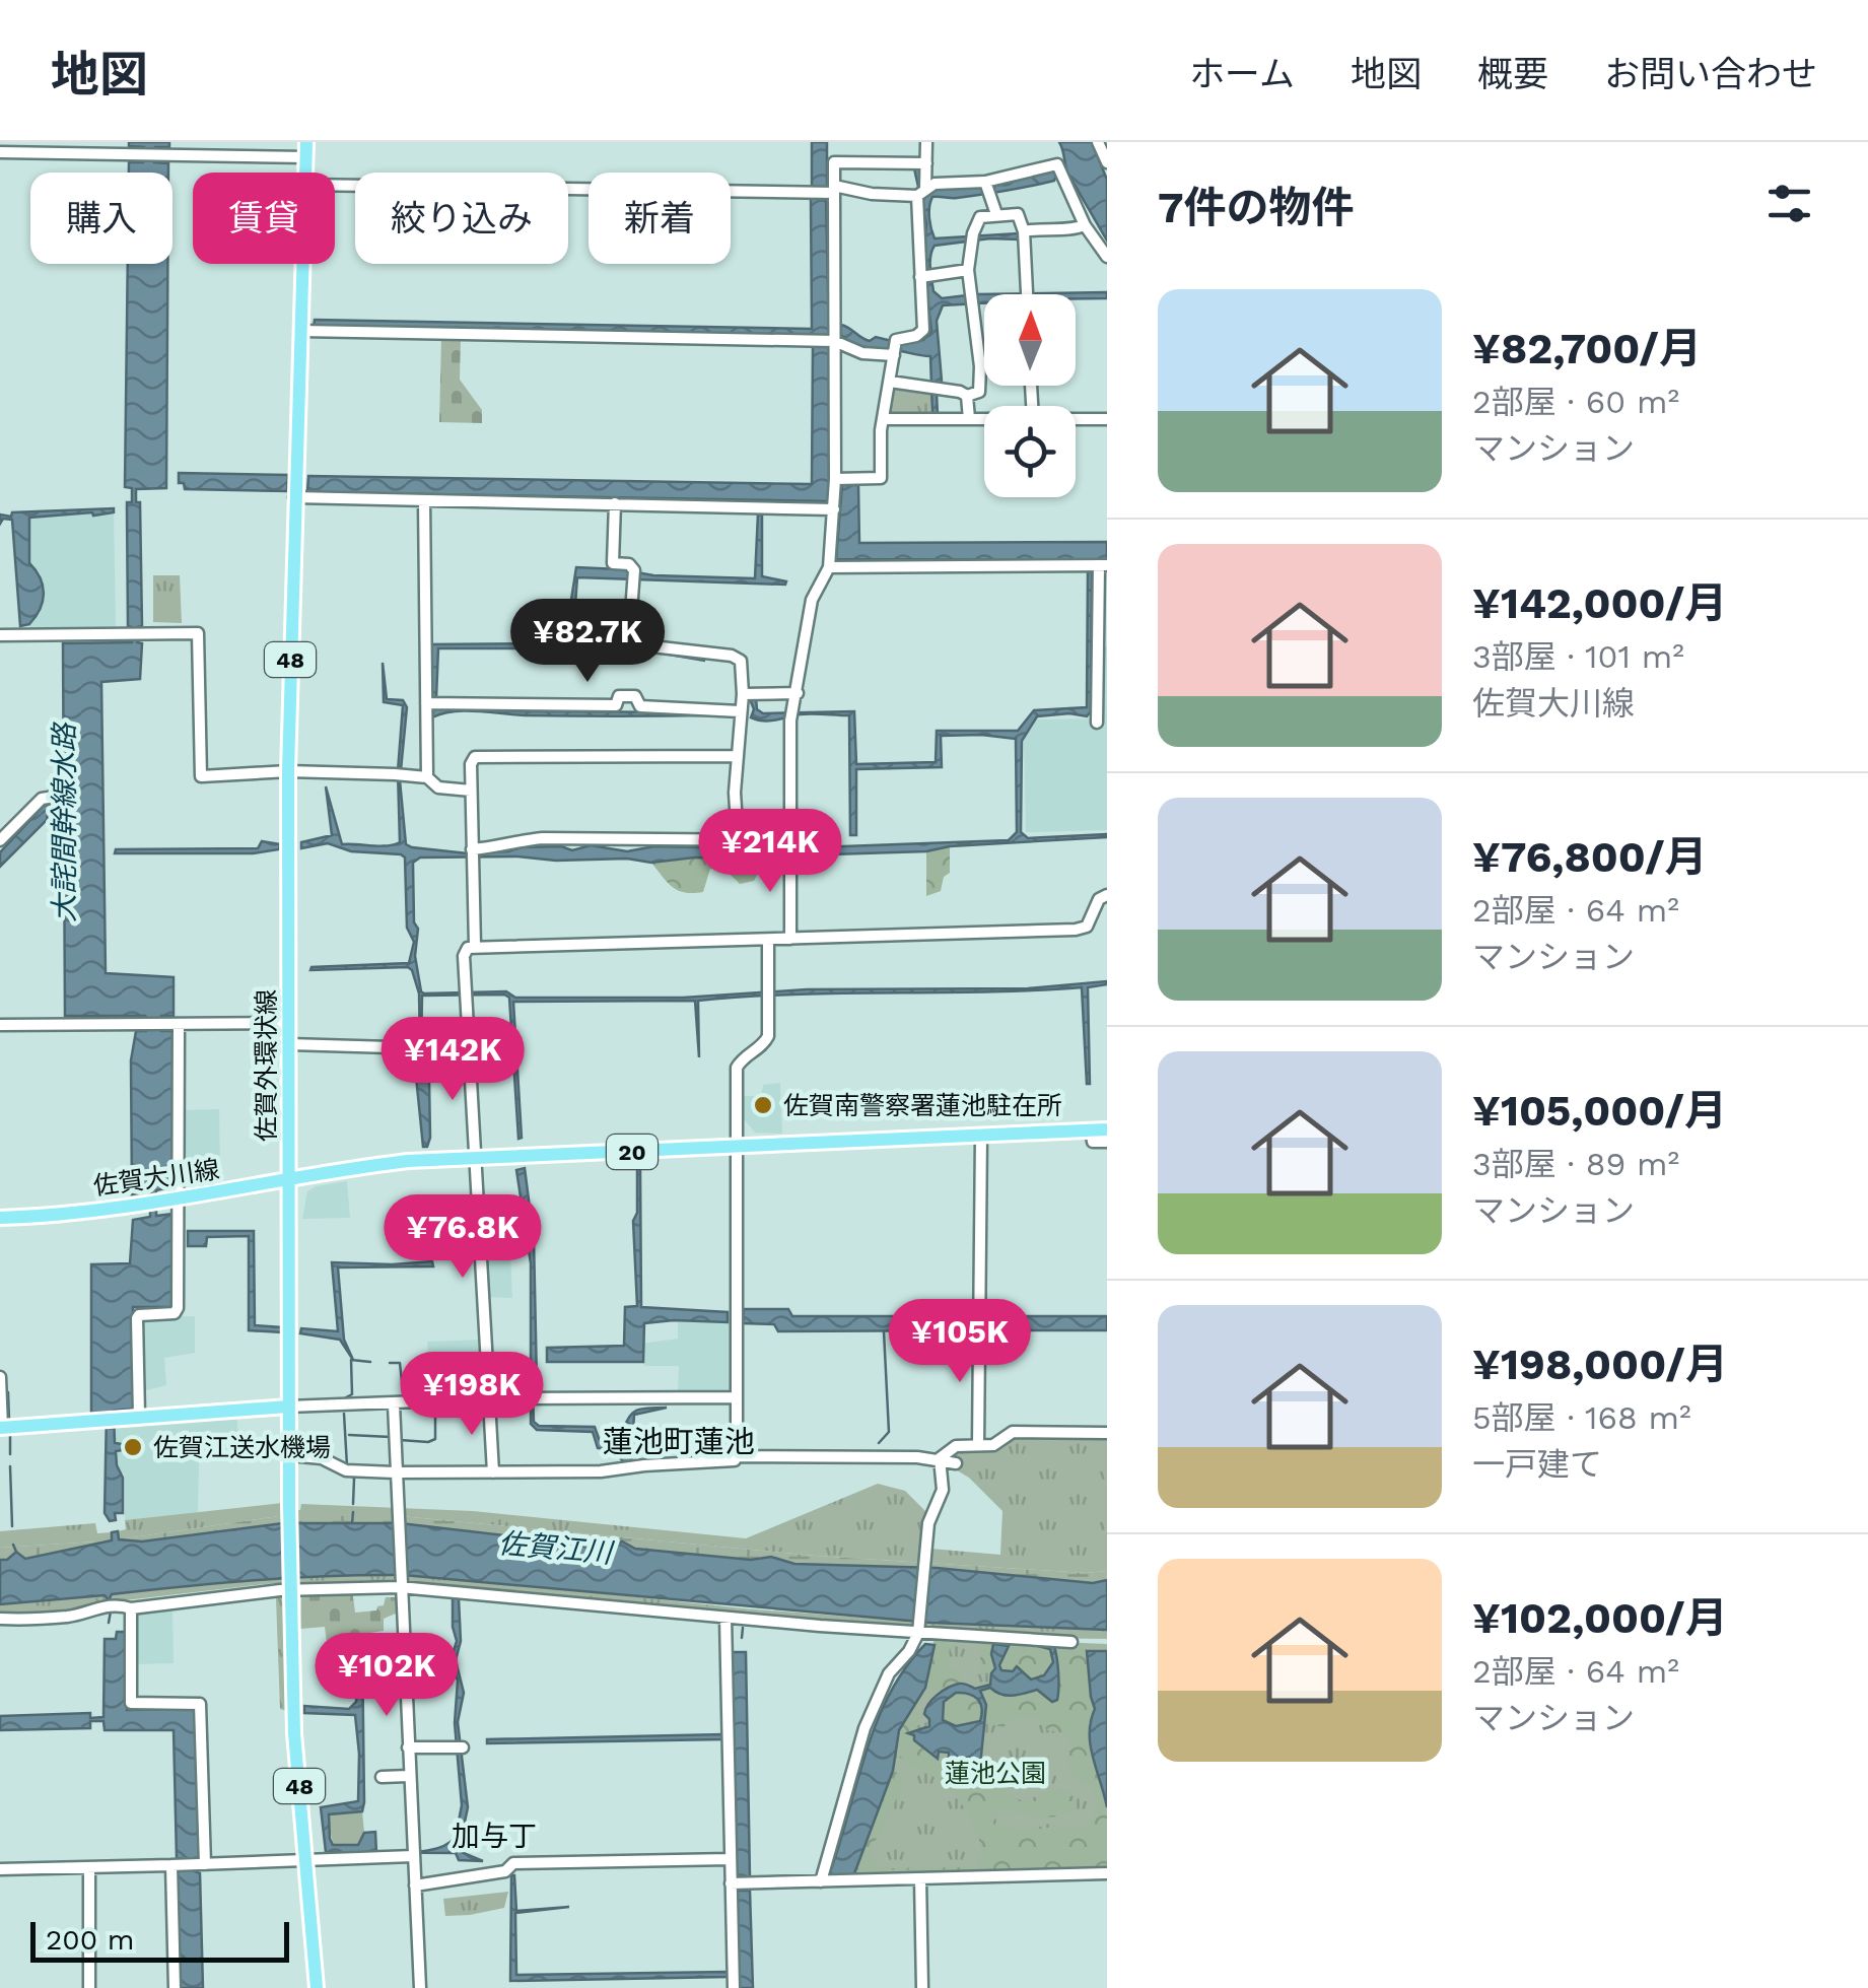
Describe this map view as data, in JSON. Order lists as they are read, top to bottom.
{
  "streets": {
    "main road": [
      "48",
      "佐賀外環状線",
      "20",
      "佐賀大川線"
    ]
  },
  "crossings": [
    ["佐賀外環状線", "佐賀大川線"]
  ],
  "districts": ["蓮池町蓮池", "加与丁"],
  "water": ["大詫間幹線水路", "佐賀江川"],
  "parks": ["蓮池公園"],
  "places": ["佐賀南警察署蓮池駐在所", "佐賀江送水機場"],
  "scale_bar": "200 m",
  "north": "top",
  "page": {
    "header": "地図",
    "nav": [
      "ホーム",
      "地図",
      "概要",
      "お問い合わせ"
    ],
    "heading": "7件の物件",
    "chip": [
      "購入",
      "賃貸",
      "絞り込み",
      "新着"
    ],
    "list": [
      {
        "name": "¥82,700/月",
        "note": "2部屋 · 60 m² · マンション"
      },
      {
        "name": "¥142,000/月",
        "note": "3部屋 · 101 m² · 佐賀大川線"
      },
      {
        "name": "¥76,800/月",
        "note": "2部屋 · 64 m² · マンション"
      },
      {
        "name": "¥105,000/月",
        "note": "3部屋 · 89 m² · マンション"
      },
      {
        "name": "¥198,000/月",
        "note": "5部屋 · 168 m² · 一戸建て"
      },
      {
        "name": "¥102,000/月",
        "note": "2部屋 · 64 m² · マンション"
      }
    ],
    "price": [
      "¥82.7K",
      "¥214K",
      "¥142K",
      "¥76.8K",
      "¥105K",
      "¥198K",
      "¥102K"
    ],
    "scale": "200 m"
  }
}
